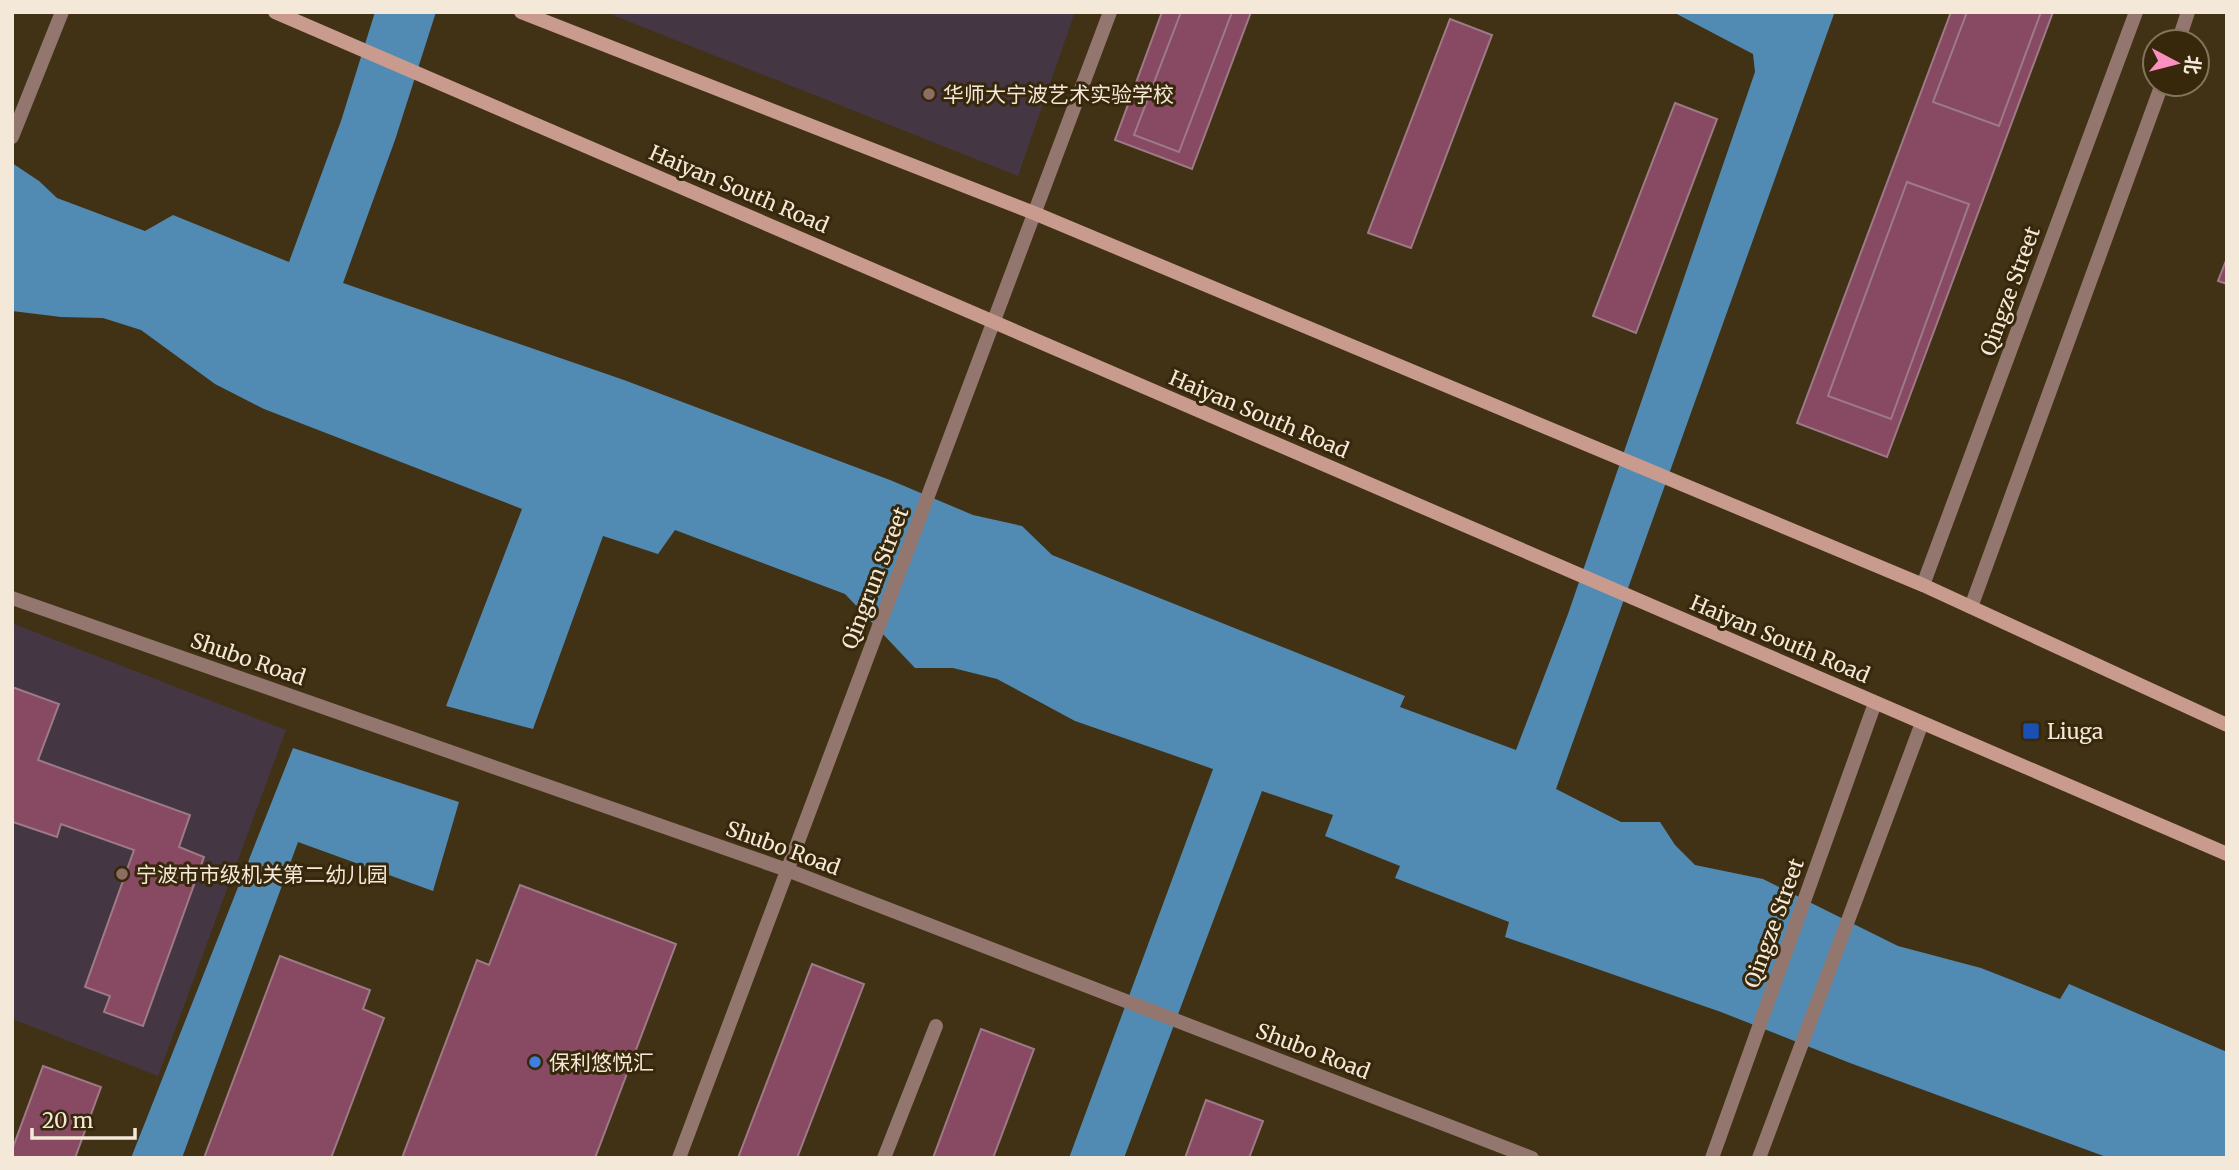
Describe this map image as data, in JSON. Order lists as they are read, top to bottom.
{
  "streets": {
    "main road": ["Haiyan South Road"],
    "street": ["Qingze Street", "Qingrun Street", "Shubo Road"]
  },
  "crossings": [
    ["Haiyan South Road", "Qingze Street"],
    ["Haiyan South Road", "Qingrun Street"],
    ["Qingrun Street", "Shubo Road"]
  ],
  "places": {
    "other": ["华师大宁波艺术实验学校", "宁波市市级机关第二幼儿园", "保利悠悦汇"],
    "transit": ["Liuga"]
  },
  "scale_bar": "20 m",
  "north": "right"
}
